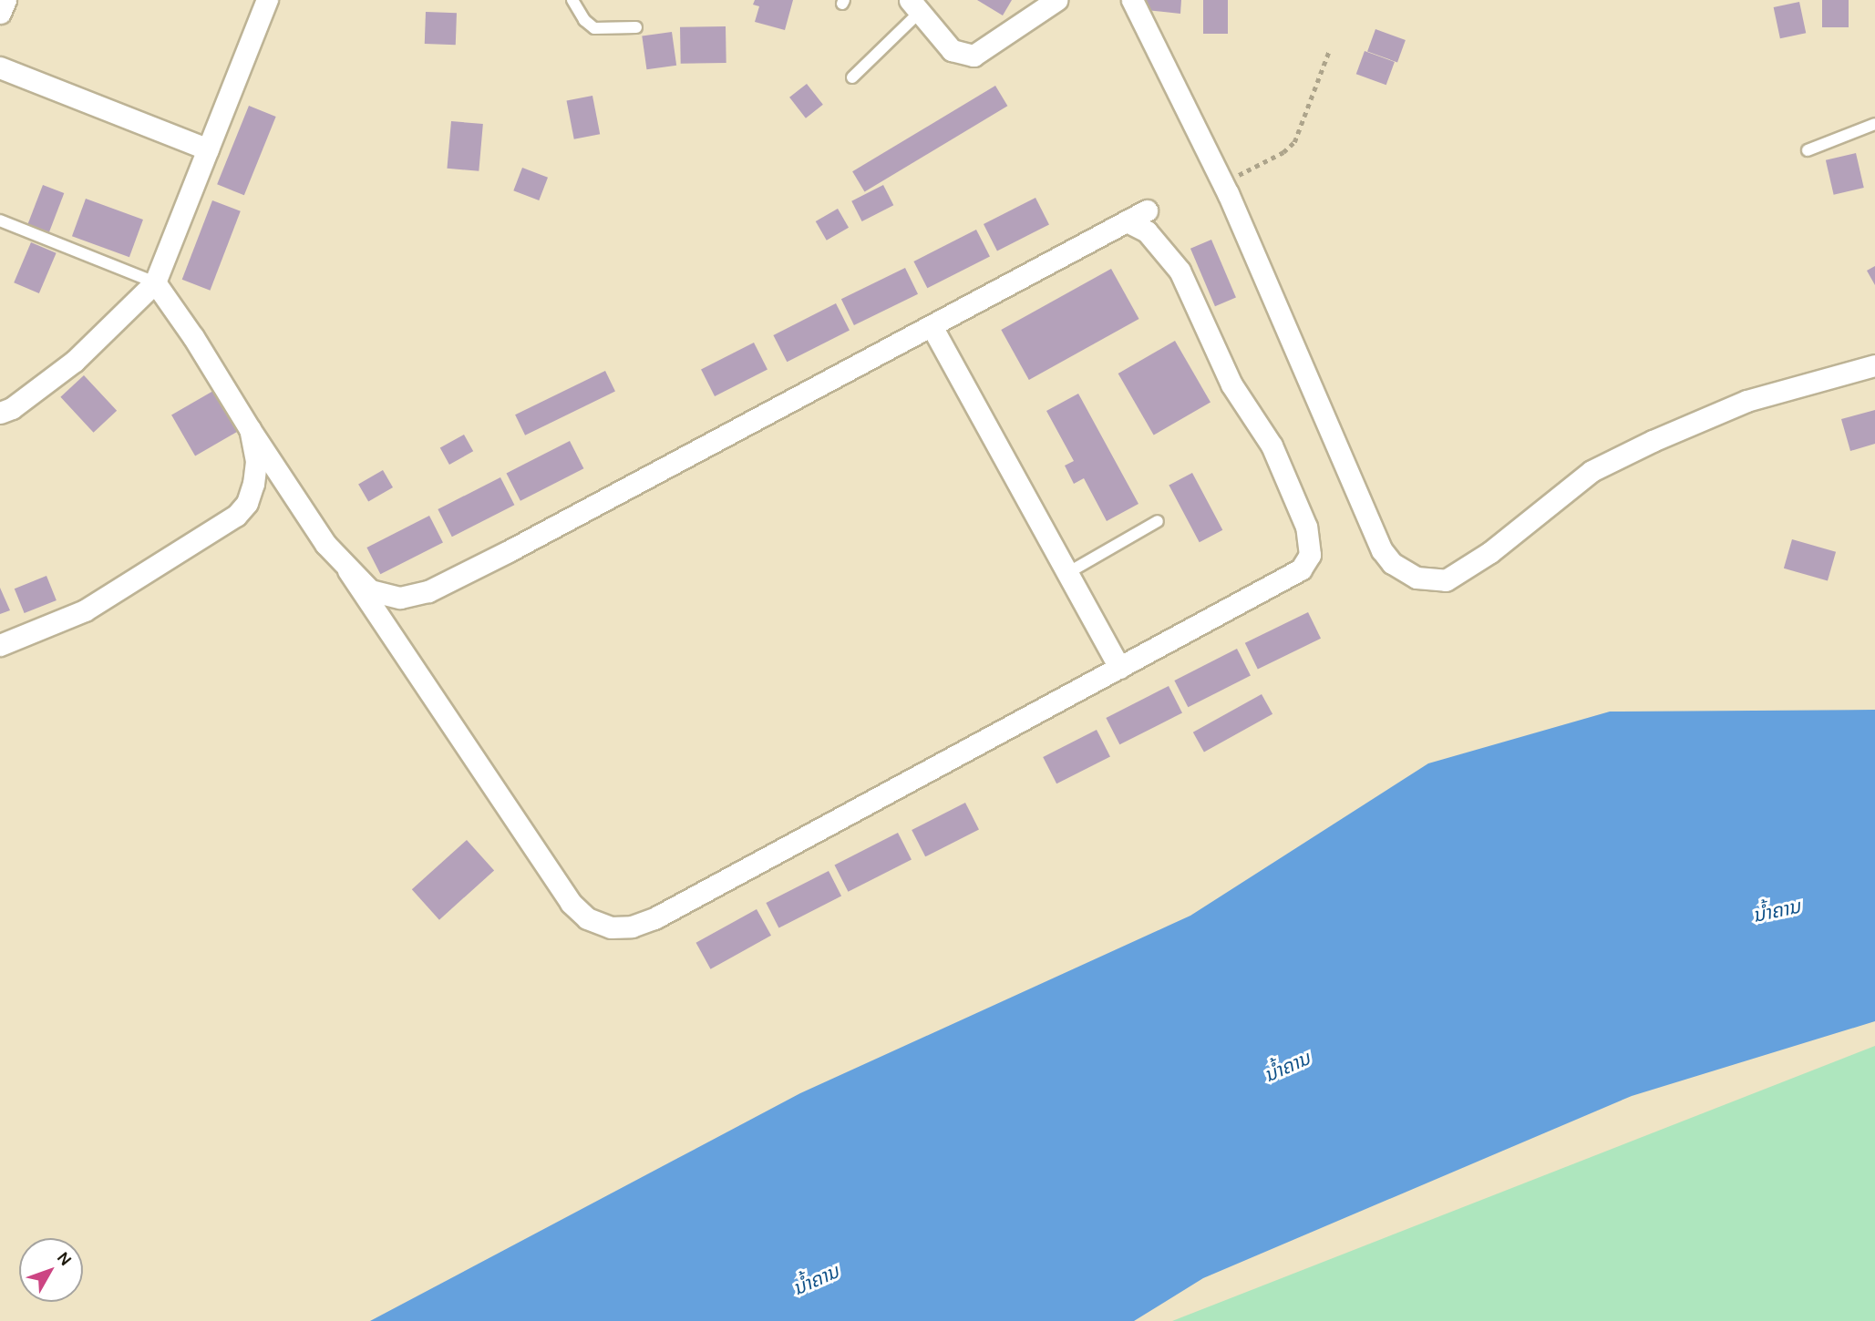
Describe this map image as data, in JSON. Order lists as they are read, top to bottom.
{
  "water": ["ນ້ຳຄານ"],
  "north": "top right"
}
